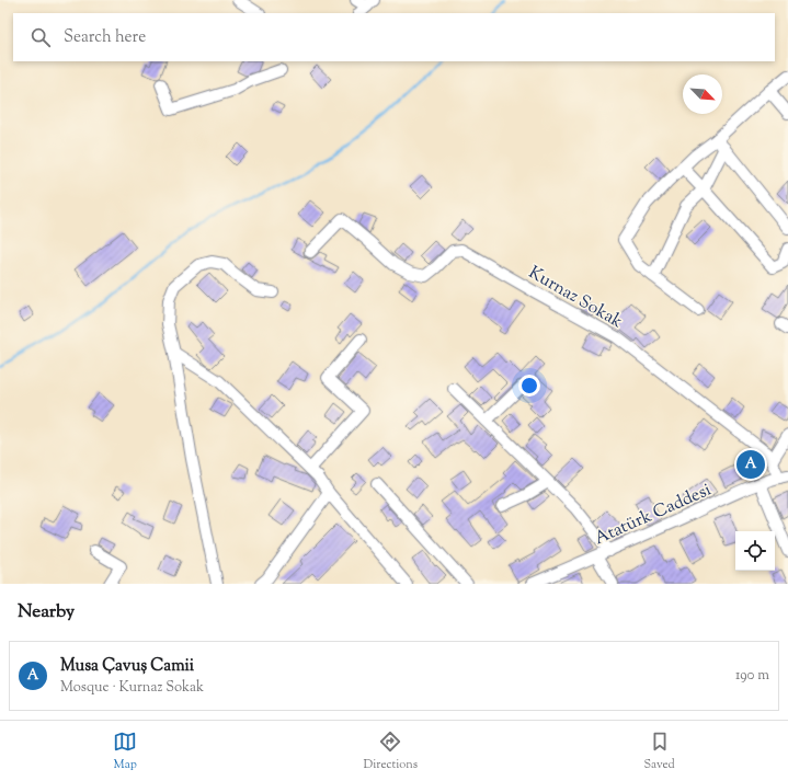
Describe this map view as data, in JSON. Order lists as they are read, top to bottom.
{
  "streets": {
    "street": ["Kurnaz Sokak", "Atatürk Caddesi"]
  },
  "crossings": [
    ["Kurnaz Sokak", "Atatürk Caddesi"]
  ],
  "north": "bottom right",
  "page": {
    "search": "Search here",
    "pins": "A",
    "heading": "Nearby",
    "list": [
      {
        "mark": "A",
        "name": "Musa Çavuş Camii",
        "note": "Mosque · Kurnaz Sokak",
        "value": "190 m"
      }
    ],
    "nav": ["Map", "Directions", "Saved"]
  }
}
